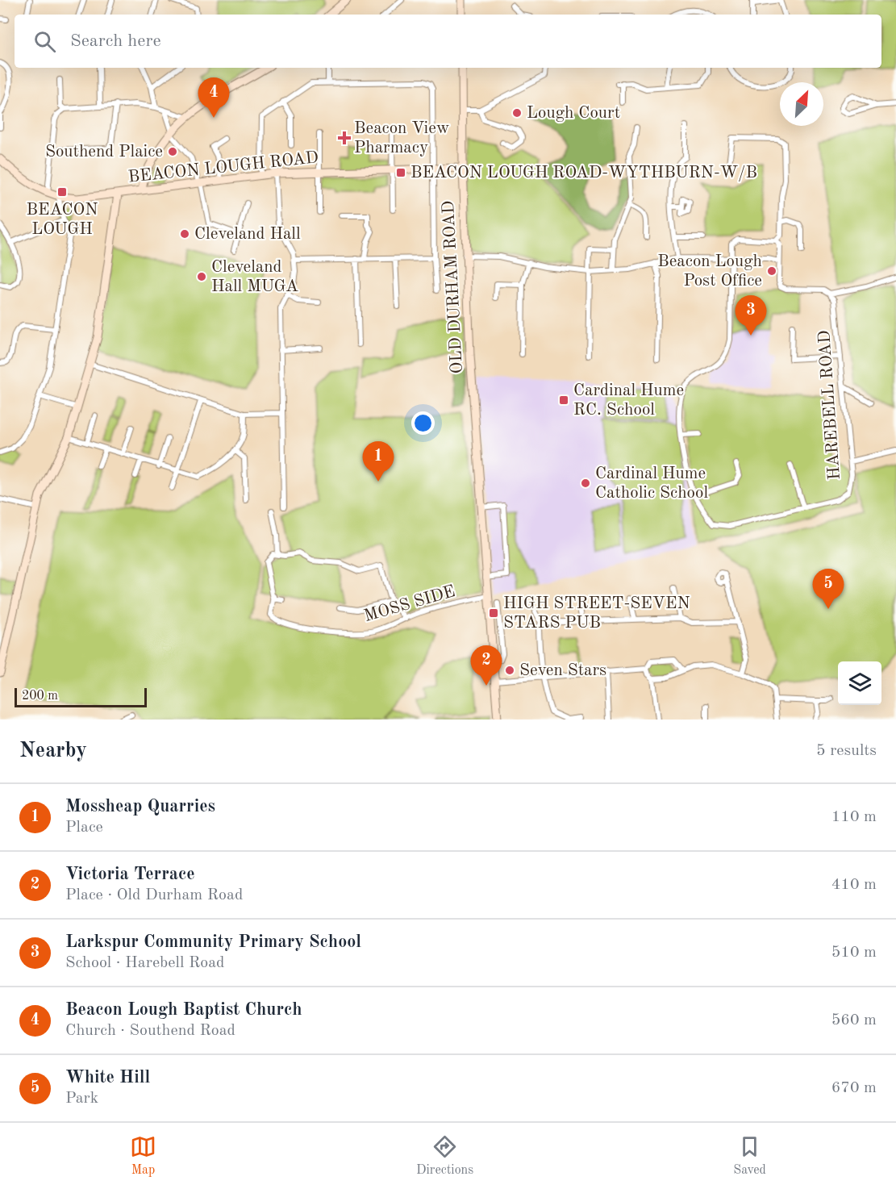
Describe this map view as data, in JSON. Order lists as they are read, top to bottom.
{
  "streets": {
    "street": [
      "BEACON LOUGH ROAD",
      "OLD DURHAM ROAD",
      "HAREBELL ROAD",
      "MOSS SIDE"
    ]
  },
  "crossings": [
    ["BEACON LOUGH ROAD", "OLD DURHAM ROAD"],
    ["OLD DURHAM ROAD", "MOSS SIDE"]
  ],
  "places": {
    "other": [
      "Lough Court",
      "Southend Plaice",
      "Cleveland Hall",
      "Beacon Lough Post Office",
      "Cleveland Hall MUGA",
      "Cardinal Hume Catholic School",
      "Seven Stars"
    ],
    "health": ["Beacon View Pharmacy"],
    "transit": [
      "BEACON LOUGH ROAD-WYTHBURN-W/B",
      "BEACON LOUGH",
      "Cardinal Hume RC. School",
      "HIGH STREET-SEVEN STARS PUB"
    ]
  },
  "scale_bar": "200 m",
  "north": "top right",
  "page": {
    "search": "Search here",
    "pins": [
      "4",
      "3",
      "1",
      "5",
      "2"
    ],
    "scale": "200 m",
    "heading": ["Nearby", "5 results"],
    "list": [
      {
        "mark": "1",
        "name": "Mossheap Quarries",
        "note": "Place",
        "value": "110 m"
      },
      {
        "mark": "2",
        "name": "Victoria Terrace",
        "note": "Place · Old Durham Road",
        "value": "410 m"
      },
      {
        "mark": "3",
        "name": "Larkspur Community Primary School",
        "note": "School · Harebell Road",
        "value": "510 m"
      },
      {
        "mark": "4",
        "name": "Beacon Lough Baptist Church",
        "note": "Church · Southend Road",
        "value": "560 m"
      },
      {
        "mark": "5",
        "name": "White Hill",
        "note": "Park",
        "value": "670 m"
      }
    ],
    "nav": ["Map", "Directions", "Saved"]
  }
}
